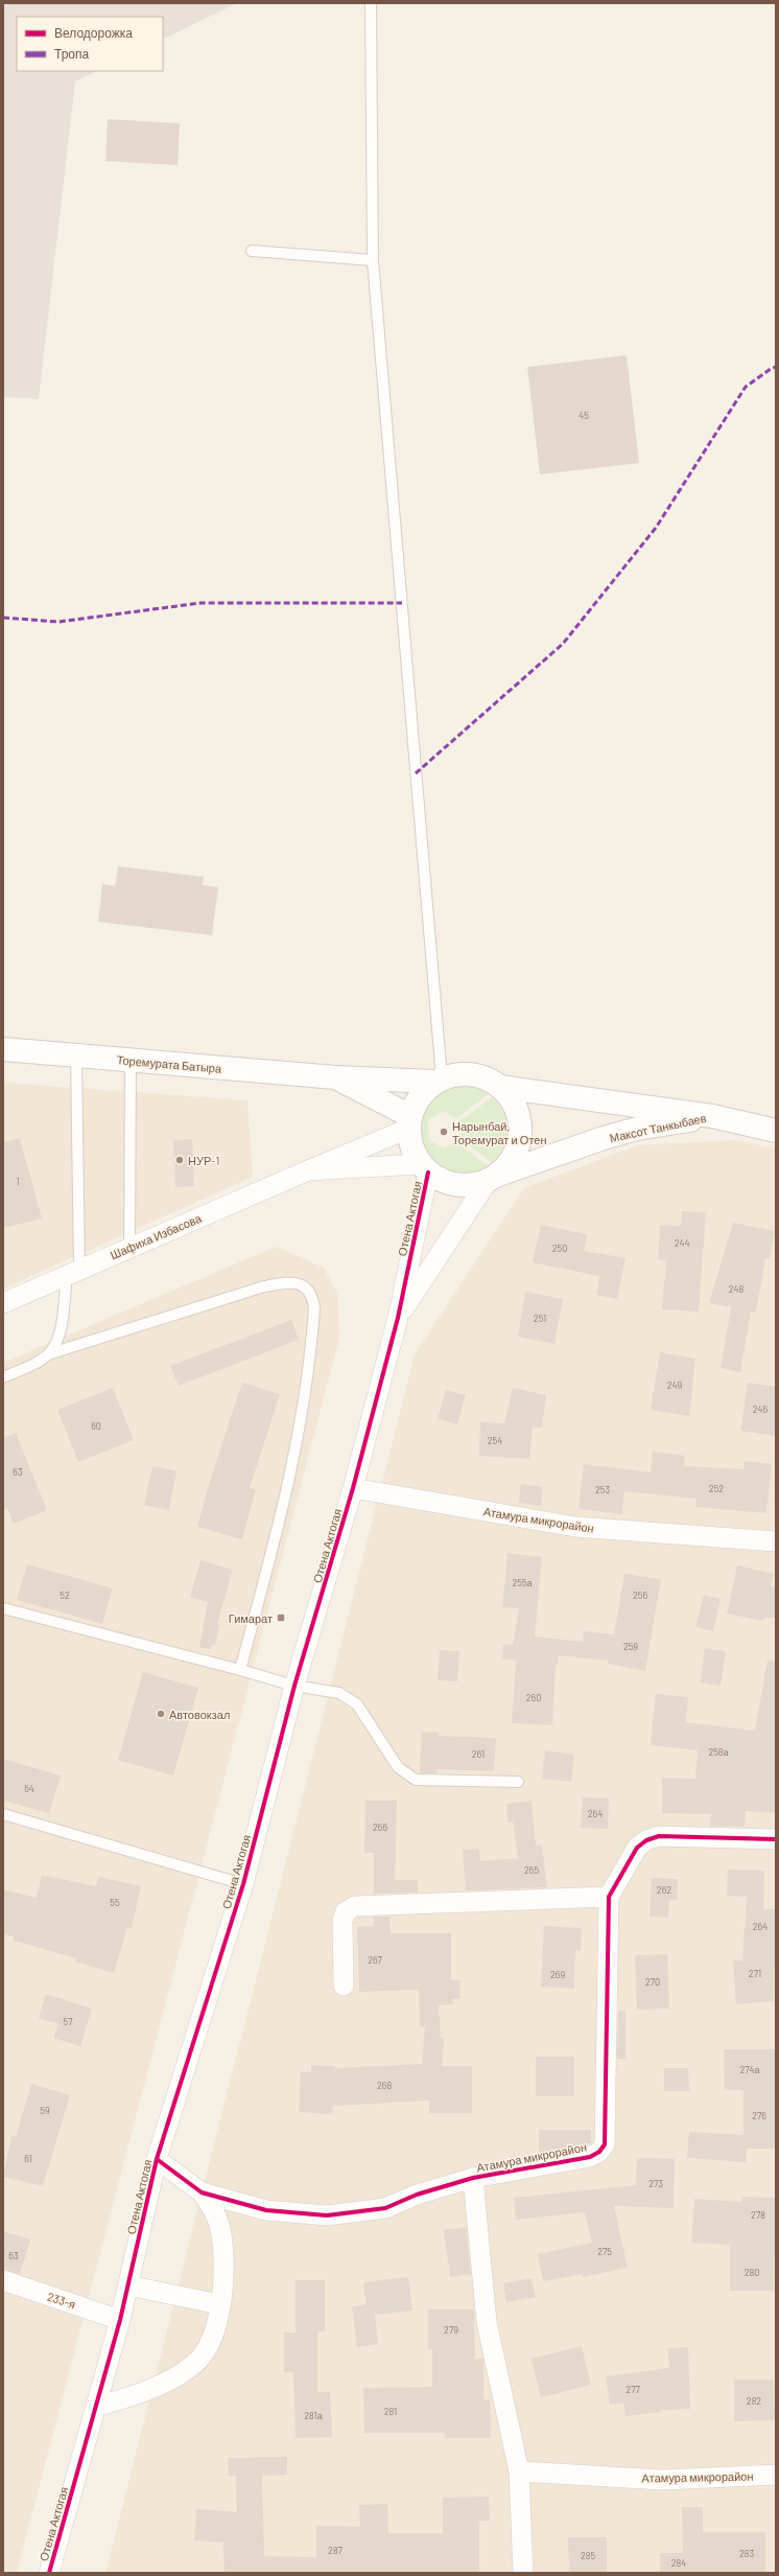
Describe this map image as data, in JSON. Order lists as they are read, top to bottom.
{
  "streets": {
    "street": [
      "Торемурата Батыра",
      "Максот Танкыбаев",
      "Отена Актогая",
      "Шафиха Избасова",
      "Атамура микрорайон",
      "233-я"
    ]
  },
  "crossings": [
    ["Торемурата Батыра", "Максот Танкыбаев"],
    ["Торемурата Батыра", "Отена Актогая"],
    ["Торемурата Батыра", "Шафиха Избасова"],
    ["Максот Танкыбаев", "Отена Актогая"],
    ["Максот Танкыбаев", "Шафиха Избасова"],
    ["Отена Актогая", "Шафиха Избасова"],
    ["Отена Актогая", "Атамура микрорайон"],
    ["Отена Актогая", "233-я"]
  ],
  "places": {
    "other": ["Нарынбай, Торемурат и Отен", "НУР-1", "Автовокзал"],
    "transit": ["Гимарат"]
  },
  "house_numbers": [
    "45",
    "1",
    "244",
    "250",
    "248",
    "251",
    "249",
    "246",
    "60",
    "254",
    "63",
    "252",
    "253",
    "255а",
    "52",
    "256",
    "259",
    "260",
    "258а",
    "261",
    "64",
    "264",
    "266",
    "265",
    "262",
    "55",
    "264",
    "267",
    "271",
    "269",
    "270",
    "57",
    "274а",
    "268",
    "59",
    "276",
    "61",
    "273",
    "278",
    "275",
    "63",
    "280",
    "279",
    "277",
    "282",
    "281",
    "281а",
    "287",
    "283",
    "285",
    "284"
  ],
  "legend": ["Велодорожка", "Тропа"]
}
